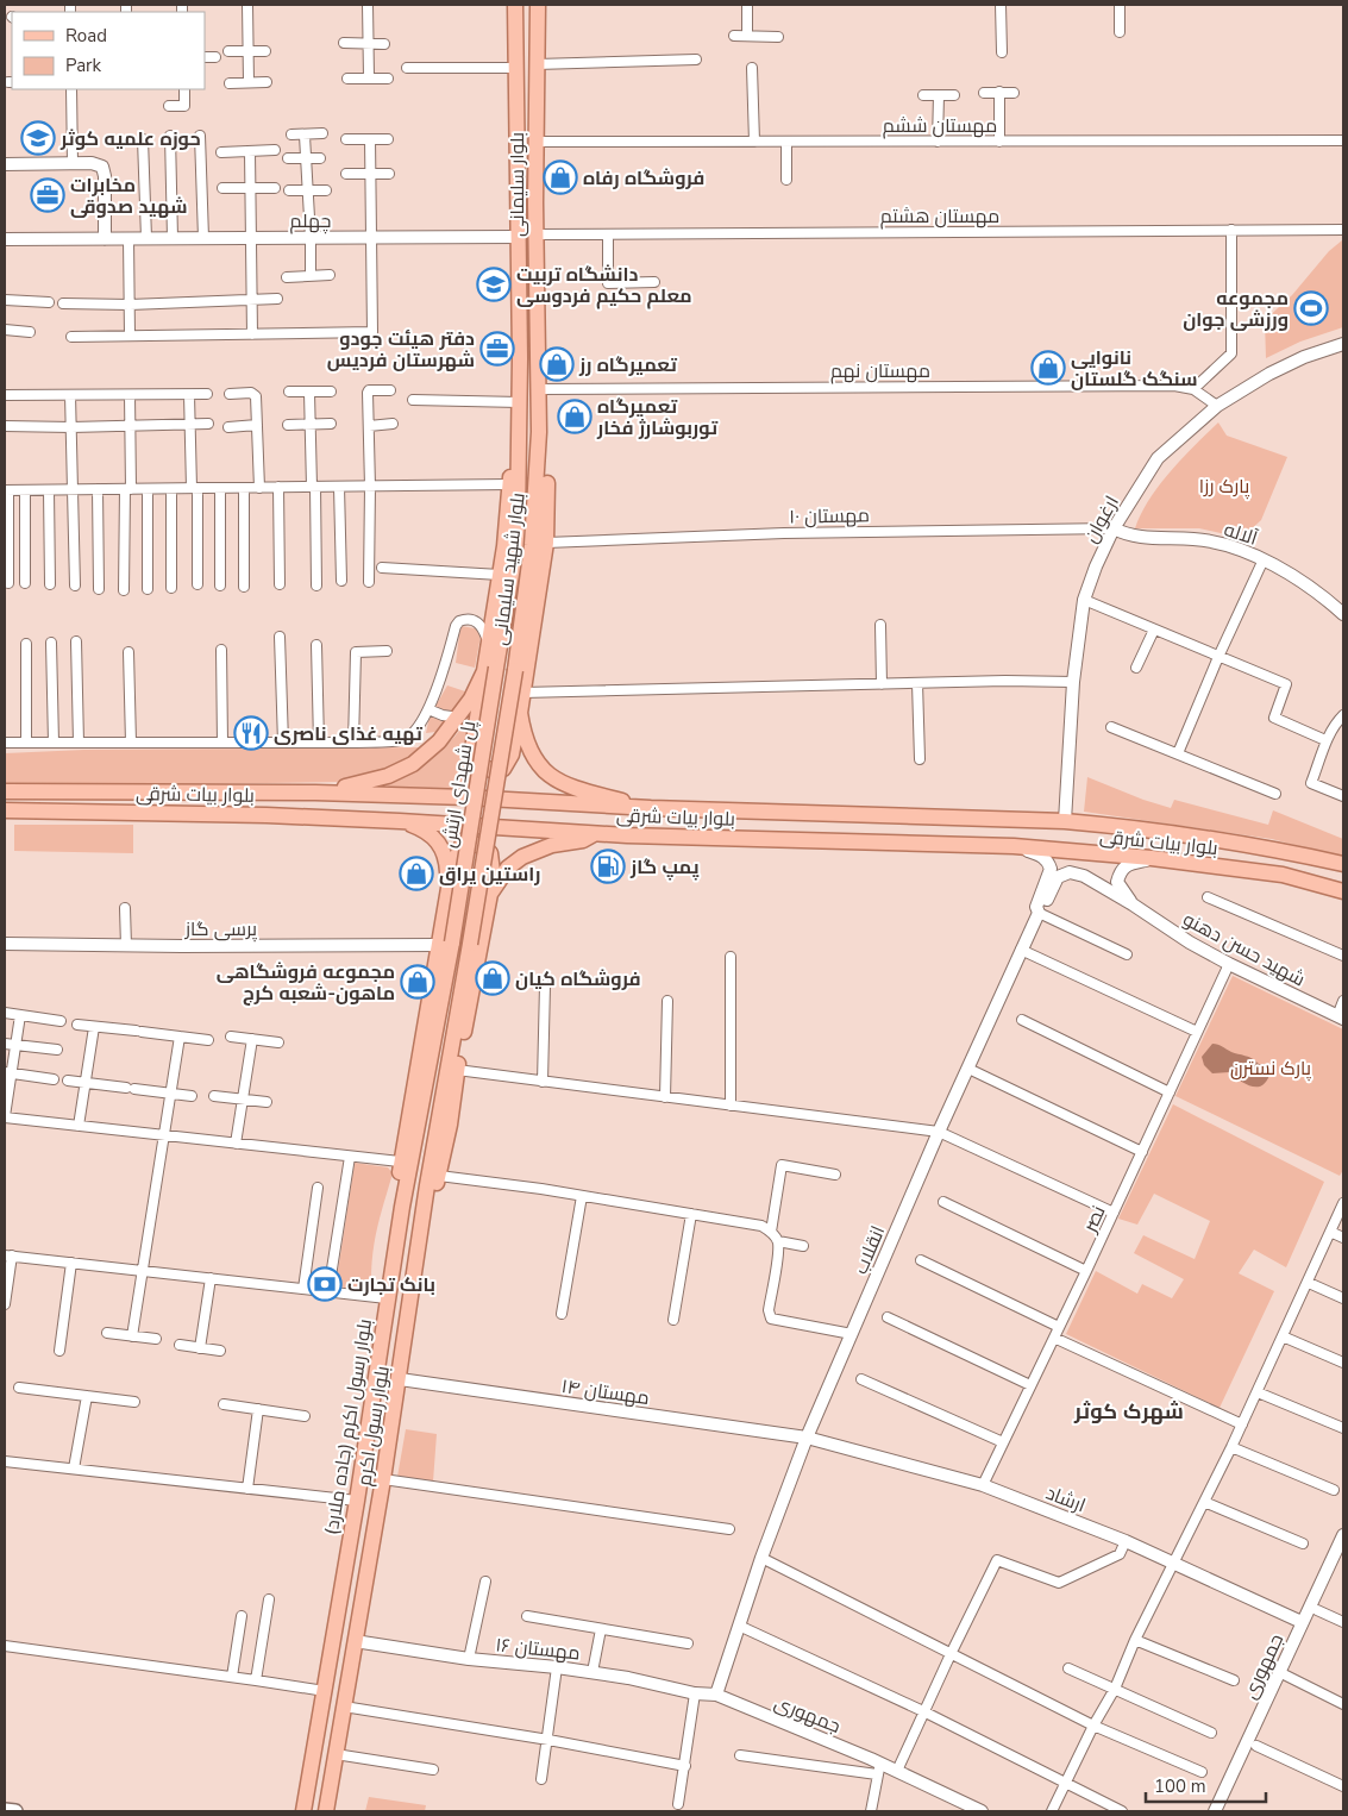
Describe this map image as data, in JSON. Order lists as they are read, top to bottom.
{
  "streets": {
    "main road": [
      "بلوار سلیمانی",
      "بلوار شهید سلیمانی",
      "پل شهدای ارتش",
      "بلوار بیات شرقی",
      "بلوار رسول اکرم",
      "بلوار رسول اکرم (جاده ملارد)"
    ],
    "street": [
      "مهستان ششم",
      "مهستان هشتم",
      "چهلم",
      "مهستان نهم",
      "مهستان ۱۰",
      "ارغوان",
      "آلاله",
      "پرسی گاز",
      "شهید حسن دهنو",
      "نصر",
      "انقلاب",
      "مهستان ۱۴",
      "ارشاد",
      "مهستان ۱۶",
      "جمهوری"
    ]
  },
  "crossings": [
    ["مهستان ششم", "بلوار سلیمانی"],
    ["بلوار سلیمانی", "مهستان هشتم"],
    ["بلوار سلیمانی", "چهلم"],
    ["بلوار سلیمانی", "مهستان نهم"],
    ["بلوار سلیمانی", "بلوار شهید سلیمانی"],
    ["مهستان نهم", "ارغوان"],
    ["مهستان ۱۰", "ارغوان"],
    ["مهستان ۱۰", "آلاله"],
    ["ارغوان", "آلاله"],
    ["ارغوان", "بلوار بیات شرقی"],
    ["بلوار شهید سلیمانی", "پل شهدای ارتش"],
    ["پل شهدای ارتش", "پرسی گاز"],
    ["پل شهدای ارتش", "بلوار رسول اکرم"],
    ["پل شهدای ارتش", "بلوار رسول اکرم (جاده ملارد)"],
    ["بلوار بیات شرقی", "انقلاب"],
    ["پرسی گاز", "بلوار رسول اکرم (جاده ملارد)"],
    ["شهید حسن دهنو", "نصر"],
    ["شهید حسن دهنو", "انقلاب"],
    ["نصر", "ارشاد"],
    ["انقلاب", "مهستان ۱۴"],
    ["انقلاب", "ارشاد"],
    ["انقلاب", "مهستان ۱۶"],
    ["انقلاب", "جمهوری"],
    ["مهستان ۱۴", "بلوار رسول اکرم"],
    ["مهستان ۱۴", "ارشاد"],
    ["بلوار رسول اکرم", "مهستان ۱۶"],
    ["ارشاد", "جمهوری"],
    ["مهستان ۱۶", "جمهوری"]
  ],
  "districts": ["شهرک کوثر"],
  "parks": ["پارک رزا", "پارک نسترن"],
  "places": {
    "school or university": ["حوزه علمیه کوثر", "دانشگاه تربیت معلم حکیم فردوسی"],
    "shop": [
      "فروشگاه رفاه",
      "تعمیرگاه رز",
      "نانوایی سنگک گلستان",
      "تعمیرگاه توربوشارژ فخار",
      "راستین یراق",
      "فروشگاه کیان",
      "مجموعه فروشگاهی ماهون-شعبه کرج"
    ],
    "office": ["مخابرات شهید صدوقی", "دفتر هیئت جودو شهرستان فردیس"],
    "sports": ["مجموعه ورزشی جوان"],
    "restaurant": ["تهیه غذای ناصری"],
    "fuel station": ["پمپ گاز"],
    "bank": ["بانک تجارت"]
  },
  "legend": ["Road", "Park"],
  "scale_bar": "100 m"
}
